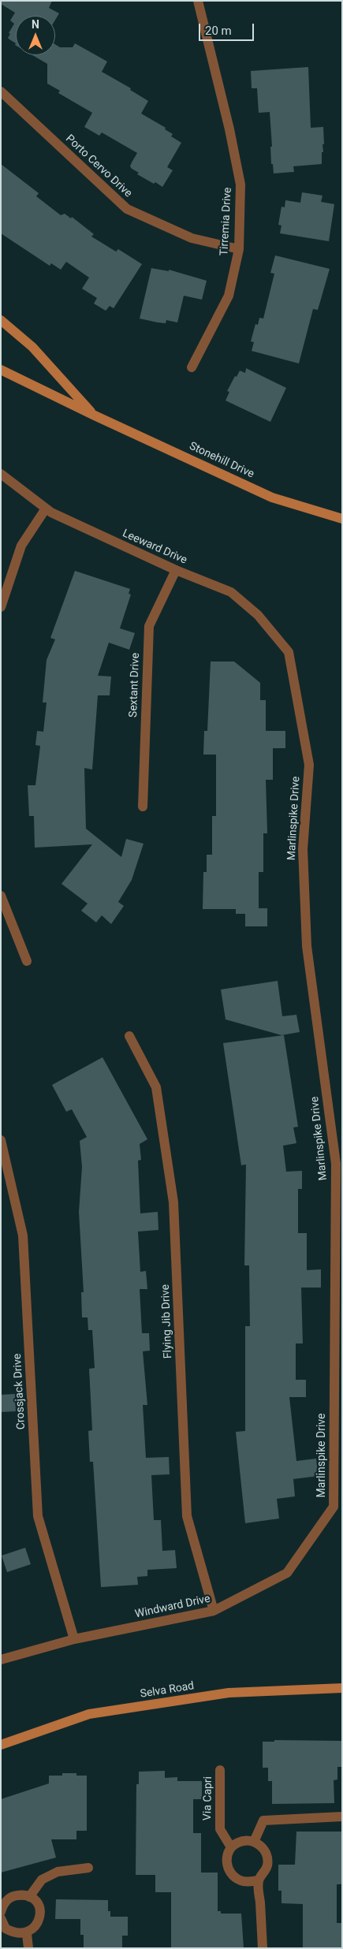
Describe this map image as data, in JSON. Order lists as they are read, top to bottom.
{
  "streets": {
    "main road": ["Stonehill Drive", "Selva Road"],
    "street": [
      "Porto Cervo Drive",
      "Tirremia Drive",
      "Leeward Drive",
      "Sextant Drive",
      "Marlinspike Drive",
      "Flying Jib Drive",
      "Crossjack Drive",
      "Windward Drive",
      "Via Capri"
    ]
  },
  "crossings": [
    ["Porto Cervo Drive", "Tirremia Drive"],
    ["Leeward Drive", "Sextant Drive"],
    ["Leeward Drive", "Marlinspike Drive"],
    ["Marlinspike Drive", "Windward Drive"],
    ["Flying Jib Drive", "Windward Drive"],
    ["Crossjack Drive", "Windward Drive"]
  ],
  "scale_bar": "20 m",
  "north": "top"
}
